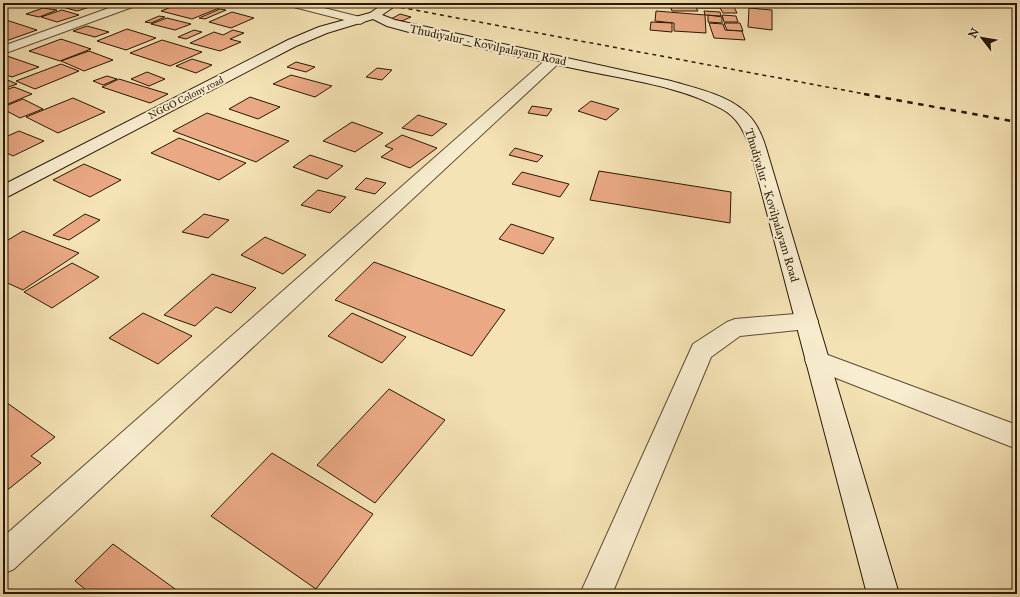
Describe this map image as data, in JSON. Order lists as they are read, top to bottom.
{
  "streets": {
    "street": ["Thudiyalur - Kovilpalayam Road", "NGGO Colony road"]
  },
  "crossings": [
    ["Thudiyalur - Kovilpalayam Road", "NGGO Colony road"]
  ],
  "north": "top left"
}
